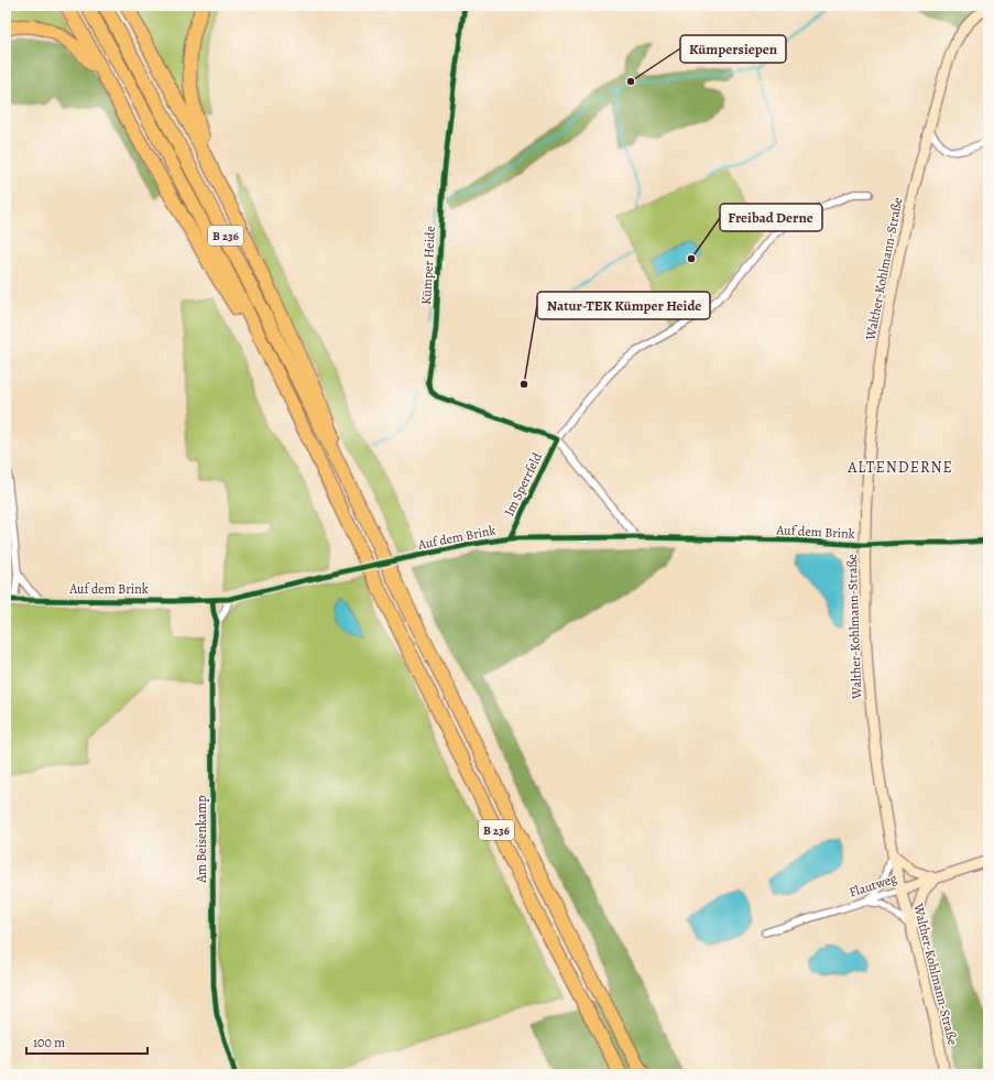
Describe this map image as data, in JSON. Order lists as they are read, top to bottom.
{
  "streets": {
    "highway": ["B 236"],
    "main road": ["Walther-Kohlmann-Straße", "Flautweg"],
    "street": [
      "Kümper Heide",
      "Im Sperrfeld",
      "Auf dem Brink",
      "Am Beisenkamp"
    ]
  },
  "crossings": [
    ["Kümper Heide", "Im Sperrfeld"],
    ["Walther-Kohlmann-Straße", "Auf dem Brink"],
    ["Walther-Kohlmann-Straße", "Flautweg"],
    ["Im Sperrfeld", "Auf dem Brink"],
    ["Auf dem Brink", "Am Beisenkamp"]
  ],
  "districts": ["ALTENDERNE"],
  "places": ["Kümpersiepen", "Freibad Derne", "Natur-TEK Kümper Heide"],
  "scale_bar": "100 m"
}
